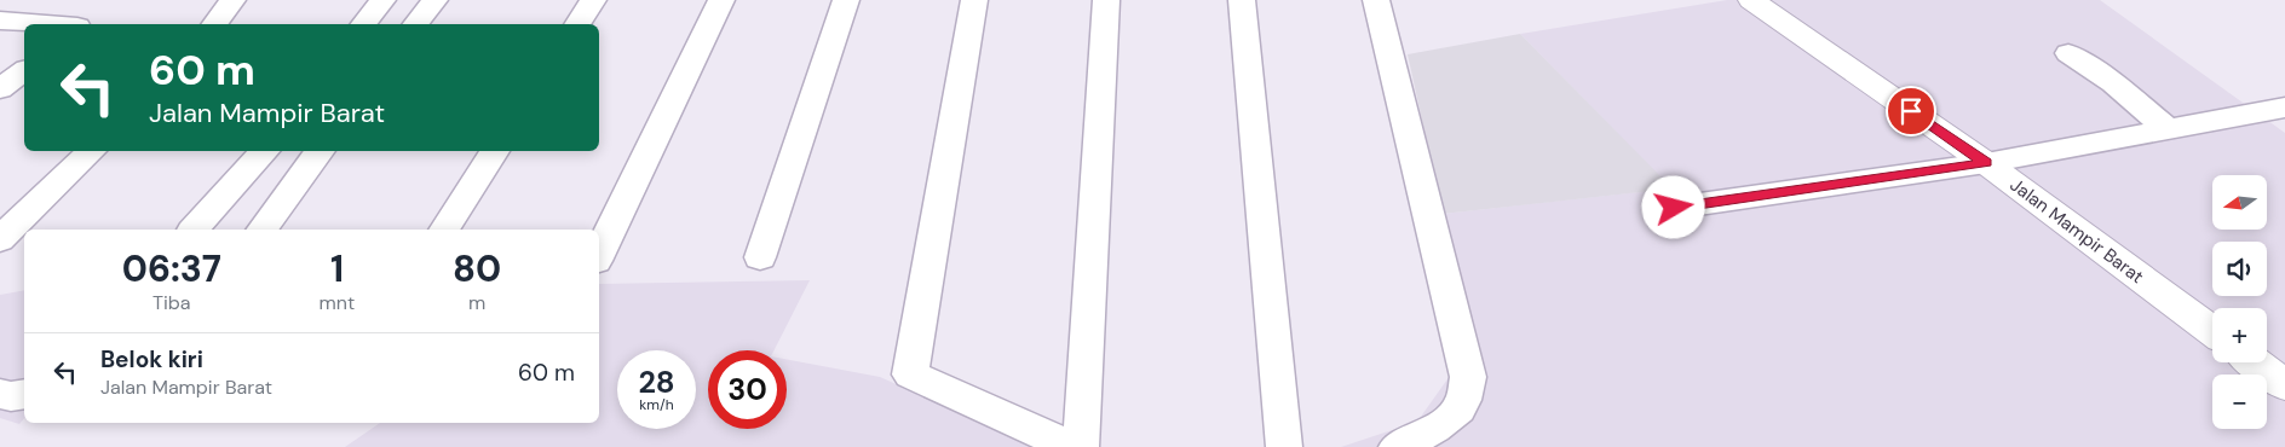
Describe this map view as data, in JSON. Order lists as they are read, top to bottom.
{
  "streets": {
    "street": ["Jalan Mampir Barat"]
  },
  "north": "left",
  "page": {
    "turn": ["60 m", "Jalan Mampir Barat"],
    "map_buttons": ["+", "−"],
    "eta": [
      "06:37",
      "Tiba",
      "1",
      "mnt",
      "80",
      "m"
    ],
    "list": [
      {
        "name": "Belok kiri",
        "note": "Jalan Mampir Barat",
        "value": "60 m"
      }
    ],
    "speed": "28 km/h",
    "limit": "30"
  }
}
